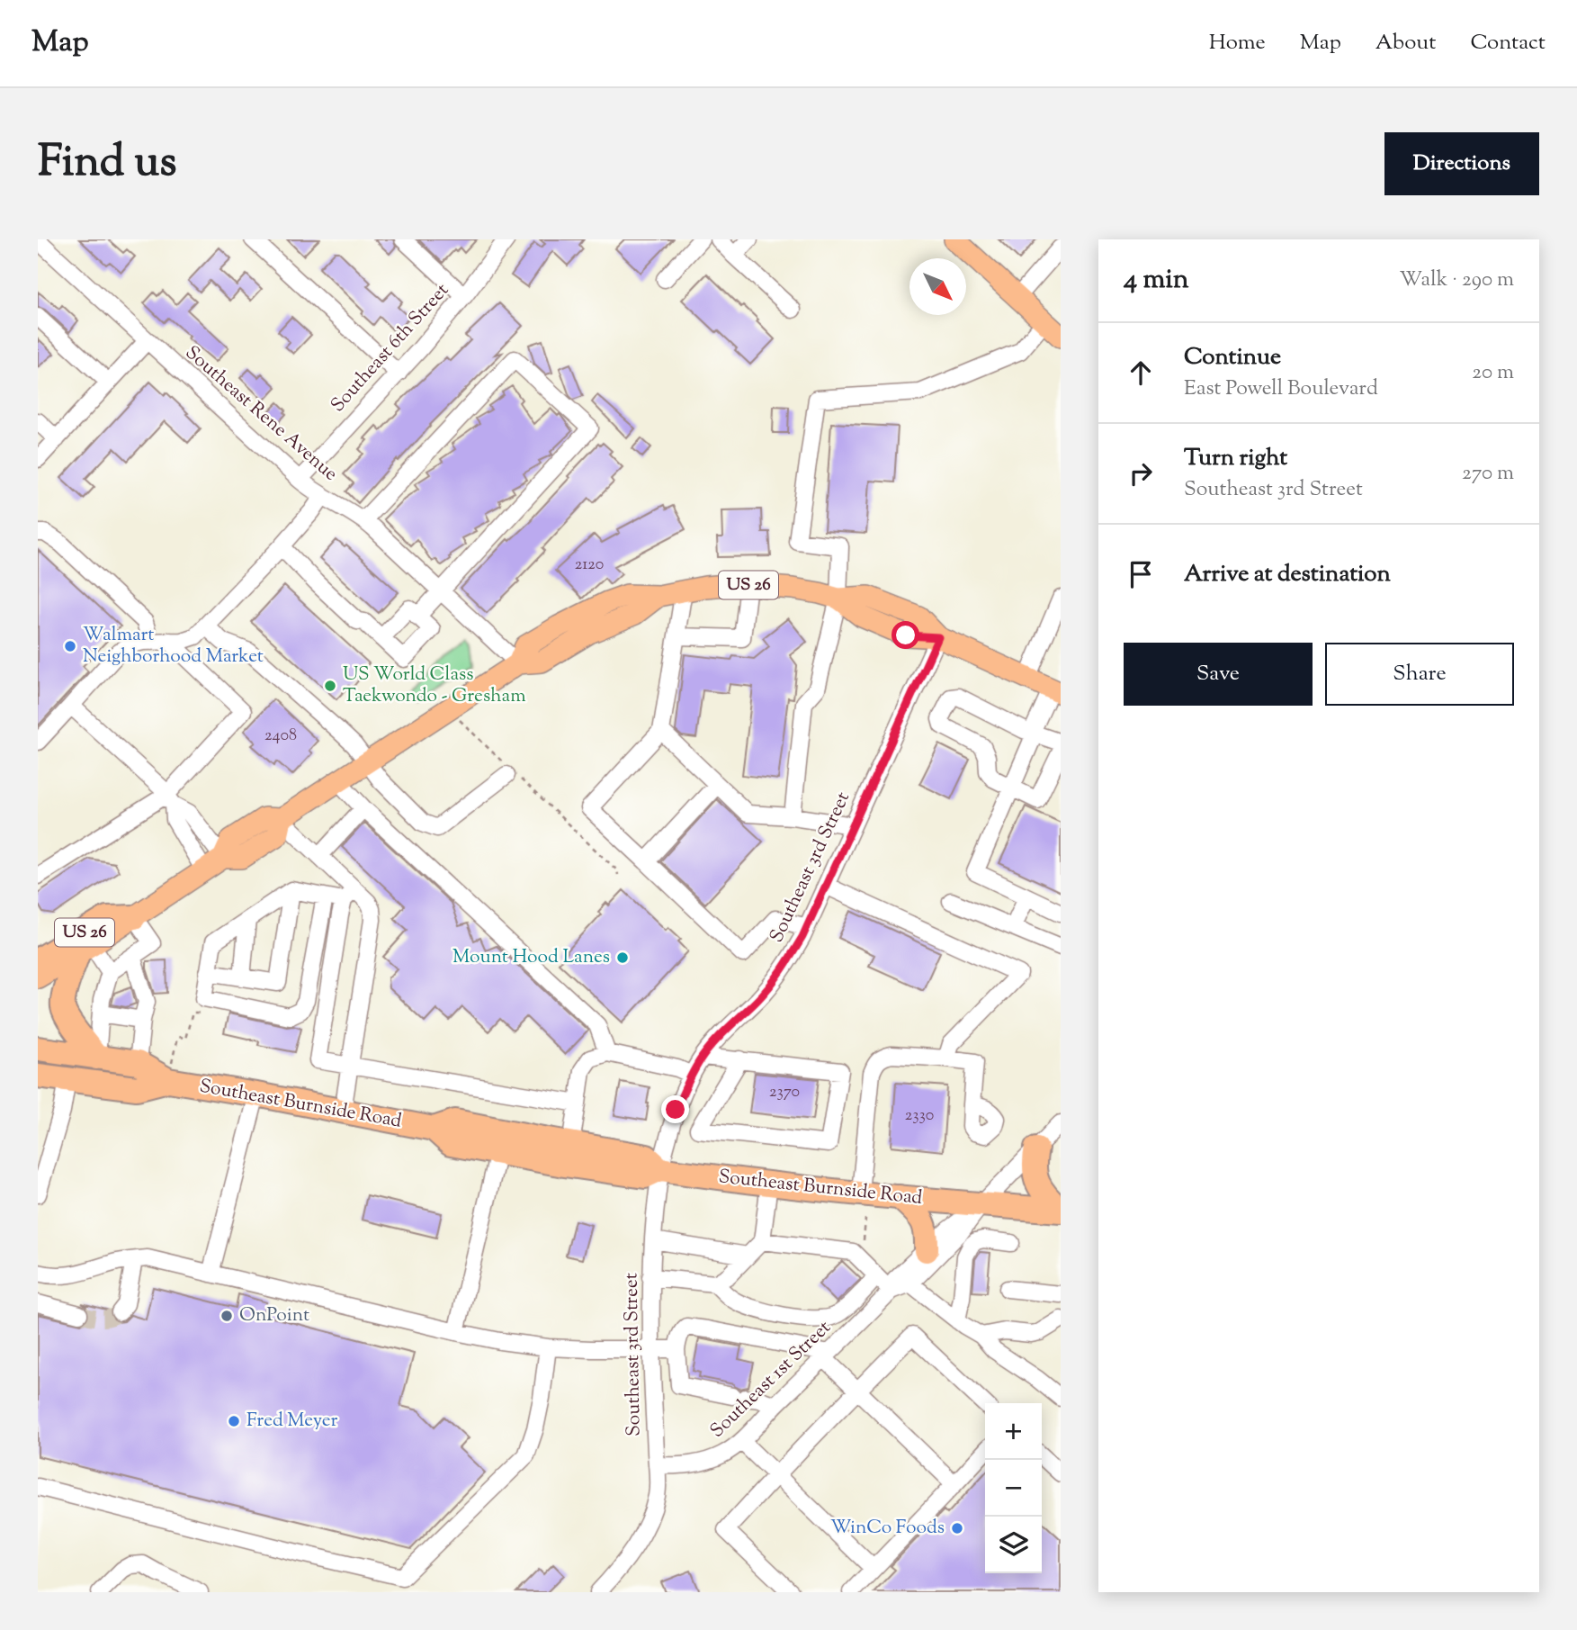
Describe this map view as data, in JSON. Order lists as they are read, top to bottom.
{
  "streets": {
    "highway": ["US 26", "Southeast Burnside Road"],
    "street": [
      "Southeast 6th Street",
      "Southeast Rene Avenue",
      "Southeast 3rd Street",
      "Southeast 1st Street"
    ]
  },
  "crossings": [
    ["Southeast 6th Street", "Southeast Rene Avenue"],
    ["Southeast Rene Avenue", "US 26"],
    ["US 26", "Southeast 3rd Street"],
    ["Southeast 3rd Street", "Southeast Burnside Road"],
    ["Southeast 3rd Street", "Southeast 1st Street"],
    ["Southeast Burnside Road", "Southeast 1st Street"]
  ],
  "places": [
    "Walmart Neighborhood Market",
    "US World Class Taekwondo - Gresham",
    "Mount Hood Lanes",
    "OnPoint",
    "Fred Meyer",
    "WinCo Foods"
  ],
  "house_numbers": [
    "2120",
    "2408",
    "2370",
    "2330"
  ],
  "north": "bottom right",
  "page": {
    "header": "Map",
    "nav": [
      "Home",
      "Map",
      "About",
      "Contact"
    ],
    "title": "Find us",
    "buttons": [
      "Directions",
      ["Save", "Share"]
    ],
    "heading": ["4 min", "Walk · 290 m"],
    "list": [
      ["Continue", "East Powell Boulevard", "20 m"],
      ["Turn right", "Southeast 3rd Street", "270 m"],
      "Arrive at destination"
    ],
    "map_buttons": ["+", "−"]
  }
}
